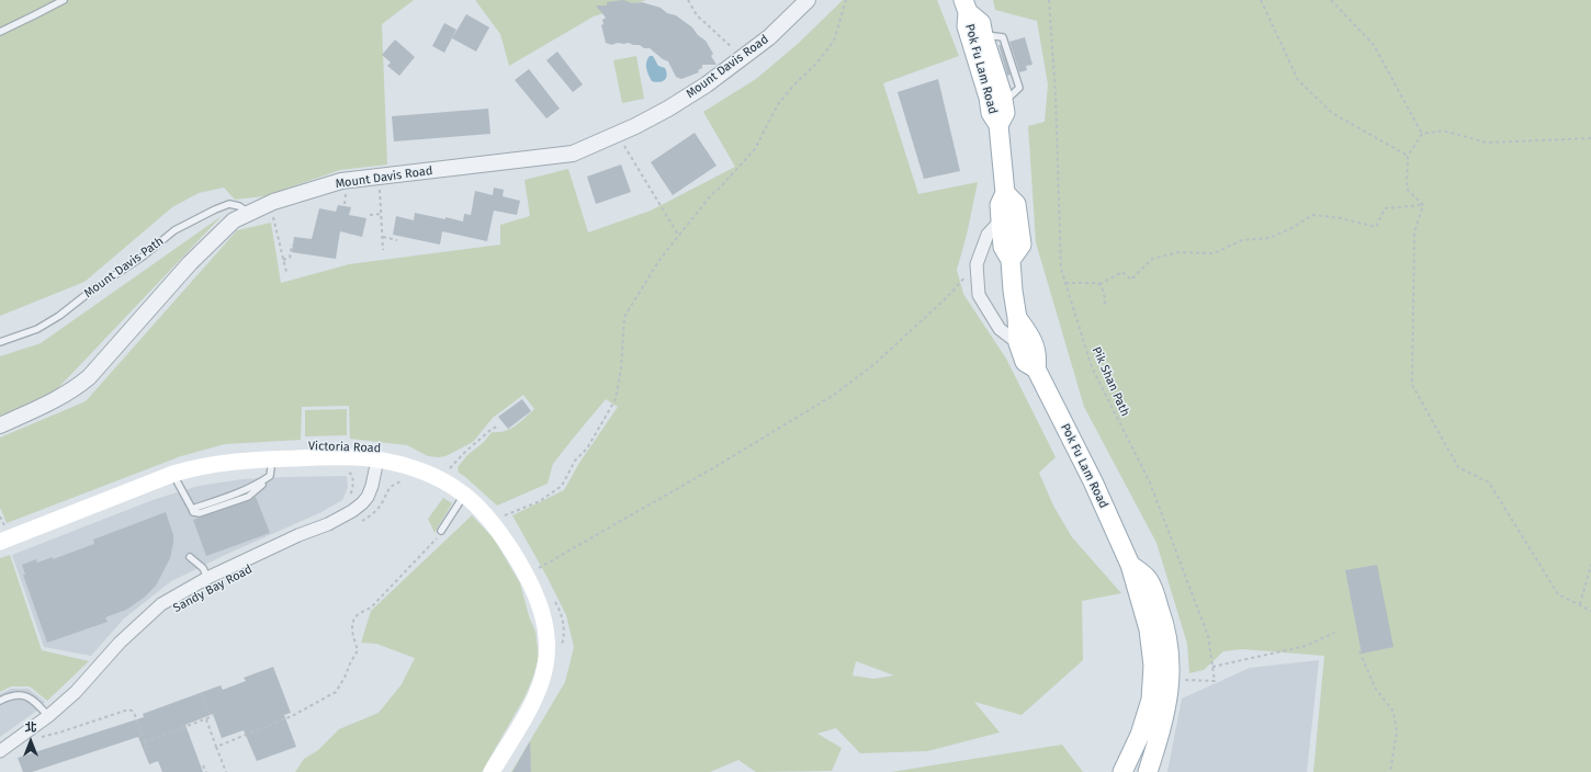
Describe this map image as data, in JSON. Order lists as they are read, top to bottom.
{
  "streets": {
    "main road": ["Pok Fu Lam Road", "Victoria Road"],
    "street": ["Mount Davis Road", "Sandy Bay Road"],
    "lane": ["Mount Davis Path"],
    "path": ["Pik Shan Path"]
  },
  "crossings": [
    ["Mount Davis Road", "Mount Davis Path"],
    ["Victoria Road", "Sandy Bay Road"]
  ],
  "north": "top"
}
